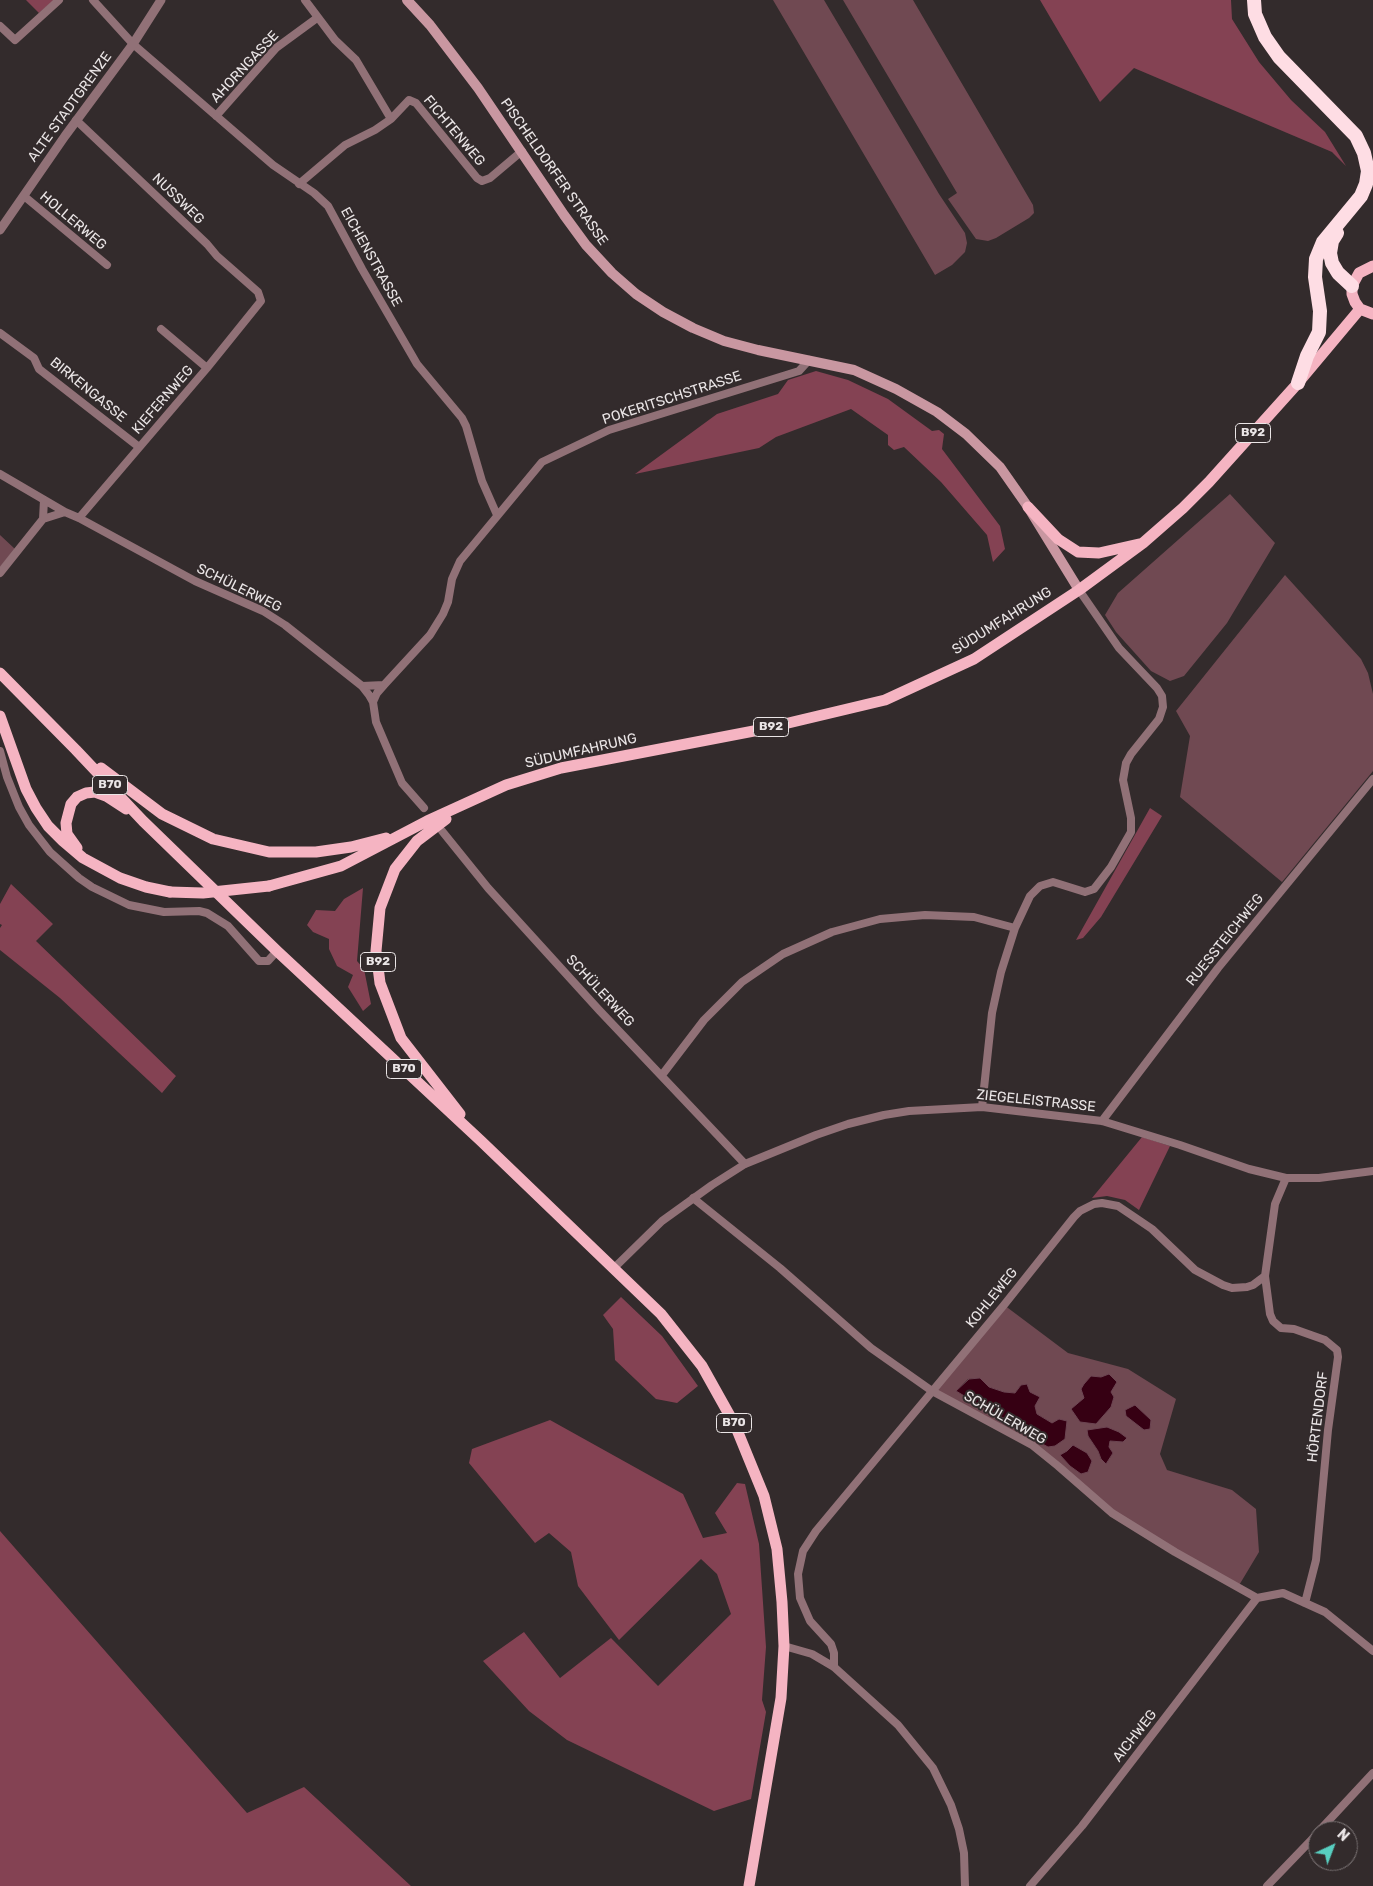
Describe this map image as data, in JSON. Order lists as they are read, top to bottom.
{
  "streets": {
    "main road": [
      "PISCHELDORFER STRASSE",
      "B92",
      "SÜDUMFAHRUNG",
      "B70"
    ],
    "street": [
      "AHORNGASSE",
      "ALTE STADTGRENZE",
      "FICHTENWEG",
      "NUSSWEG",
      "HOLLERWEG",
      "EICHENSTRASSE",
      "BIRKENGASSE",
      "POKERITSCHSTRASSE",
      "KIEFERNWEG",
      "SCHÜLERWEG",
      "RUESSTEICHWEG",
      "ZIEGELEISTRASSE",
      "KOHLEWEG",
      "HÖRTENDORF",
      "AICHWEG"
    ]
  },
  "crossings": [
    ["AHORNGASSE", "EICHENSTRASSE"],
    ["ALTE STADTGRENZE", "NUSSWEG"],
    ["ALTE STADTGRENZE", "HOLLERWEG"],
    ["ALTE STADTGRENZE", "EICHENSTRASSE"],
    ["FICHTENWEG", "PISCHELDORFER STRASSE"],
    ["PISCHELDORFER STRASSE", "POKERITSCHSTRASSE"],
    ["PISCHELDORFER STRASSE", "B92"],
    ["PISCHELDORFER STRASSE", "SÜDUMFAHRUNG"],
    ["NUSSWEG", "KIEFERNWEG"],
    ["EICHENSTRASSE", "POKERITSCHSTRASSE"],
    ["BIRKENGASSE", "KIEFERNWEG"],
    ["POKERITSCHSTRASSE", "SCHÜLERWEG"],
    ["KIEFERNWEG", "SCHÜLERWEG"],
    ["B92", "SÜDUMFAHRUNG"],
    ["B92", "B70"],
    ["SCHÜLERWEG", "ZIEGELEISTRASSE"],
    ["SCHÜLERWEG", "KOHLEWEG"],
    ["SCHÜLERWEG", "AICHWEG"],
    ["SÜDUMFAHRUNG", "B70"],
    ["B70", "ZIEGELEISTRASSE"],
    ["RUESSTEICHWEG", "ZIEGELEISTRASSE"],
    ["KOHLEWEG", "HÖRTENDORF"]
  ],
  "north": "top right"
}
